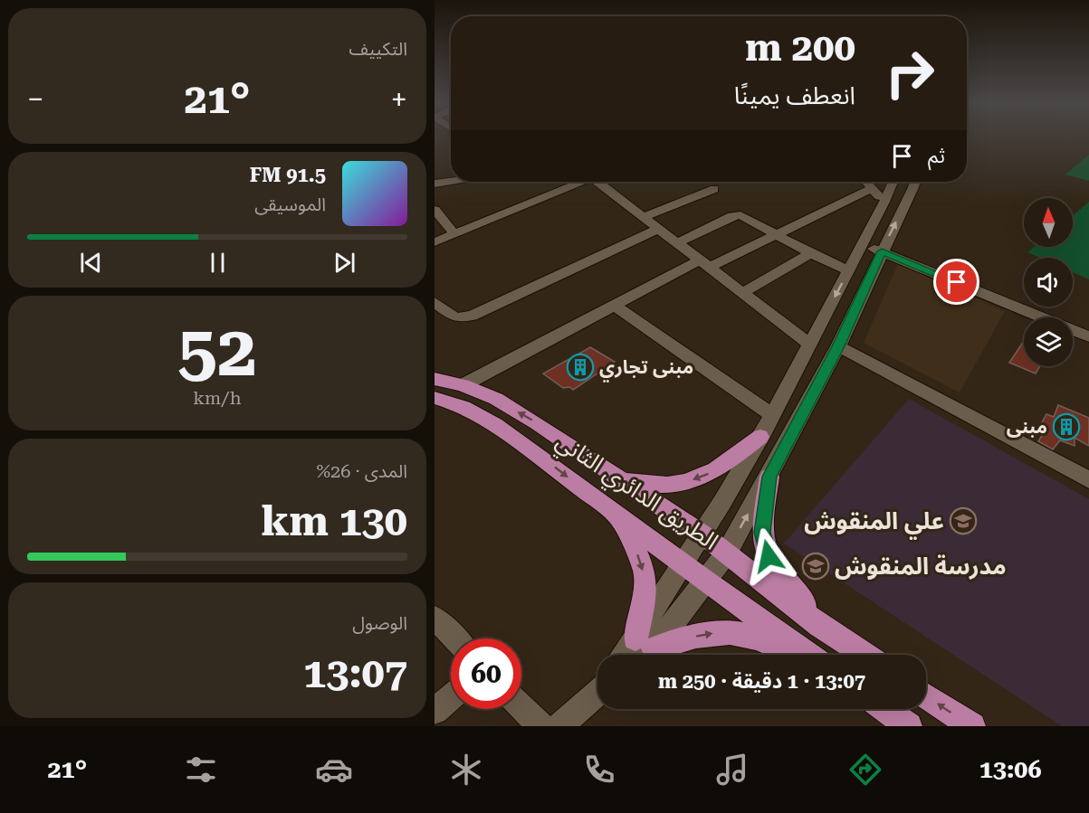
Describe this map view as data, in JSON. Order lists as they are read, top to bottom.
{
  "streets": {
    "main road": ["الطريق الدائري الثاني"]
  },
  "places": {
    "building": ["مبنى تجاري", "مبنى"],
    "school or university": ["علي المنقوش", "مدرسة المنقوش"]
  },
  "north": "top",
  "page": {
    "tile": [
      "التكييف",
      ["52", "km/h"],
      ["المدى · 26%", "130 km"],
      ["الوصول", "13:07"]
    ],
    "turn": ["200 m", "انعطف يمينًا"],
    "heat": ["−", "21°", "+"],
    "then": "ثم",
    "song": ["91.5 FM", "الموسيقى"],
    "limit": "60",
    "trip": "13:07 · 1 دقيقة · 250 m",
    "tabs": ["13:06", "21°"]
  }
}
